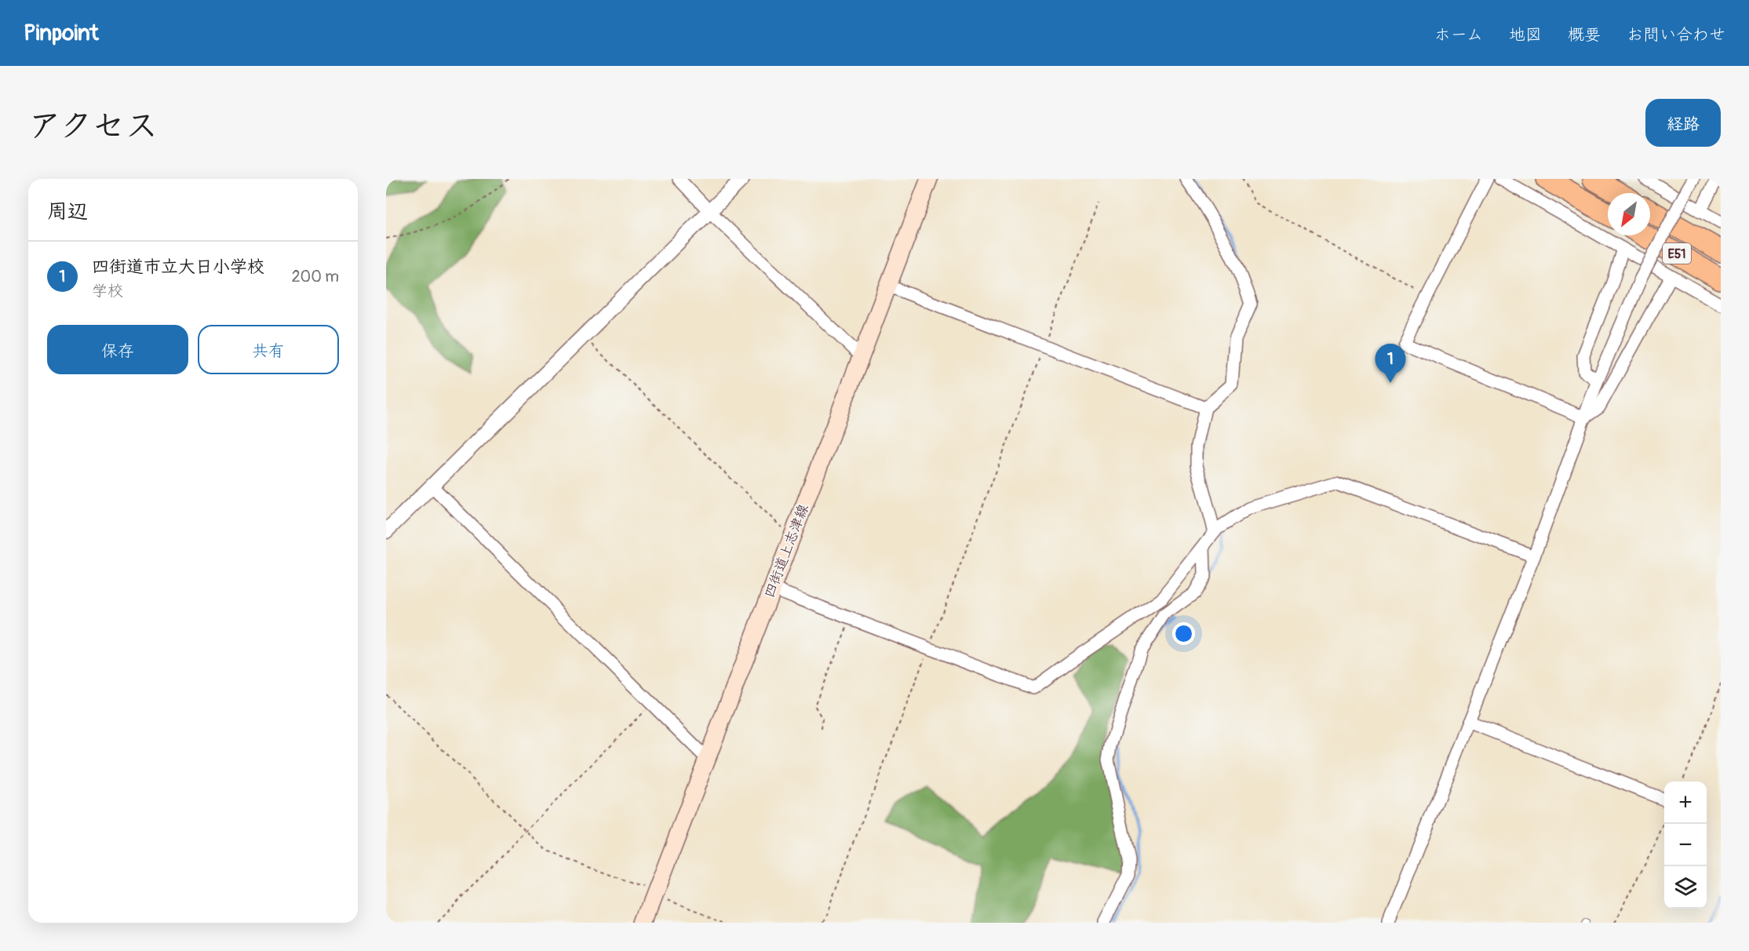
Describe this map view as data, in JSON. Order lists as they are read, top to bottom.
{
  "streets": {
    "highway": ["E51"],
    "main road": ["四街道上志津線"]
  },
  "north": "bottom left",
  "page": {
    "header": "Pinpoint",
    "nav": [
      "ホーム",
      "地図",
      "概要",
      "お問い合わせ"
    ],
    "title": "アクセス",
    "buttons": [
      "経路",
      ["保存", "共有"]
    ],
    "heading": "周辺",
    "list": [
      {
        "mark": "1",
        "name": "四街道市立大日小学校",
        "note": "学校",
        "value": "200 m"
      }
    ],
    "pins": "1",
    "map_buttons": ["+", "−"]
  }
}
